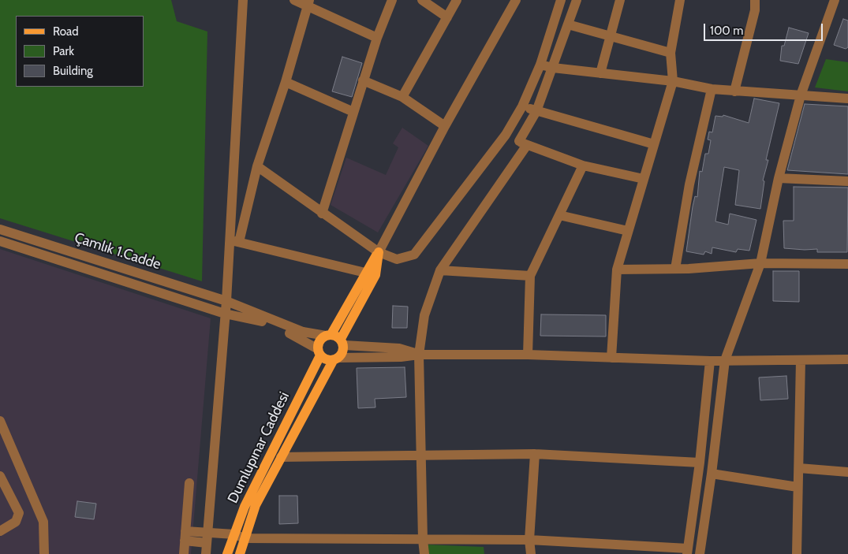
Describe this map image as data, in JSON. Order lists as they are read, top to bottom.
{
  "streets": {
    "main road": ["Dumlupınar Caddesi"],
    "street": ["Çamlık 1.Cadde"]
  },
  "crossings": [
    ["Çamlık 1.Cadde", "Dumlupınar Caddesi"]
  ],
  "legend": ["Road", "Park", "Building"],
  "scale_bar": "100 m"
}
